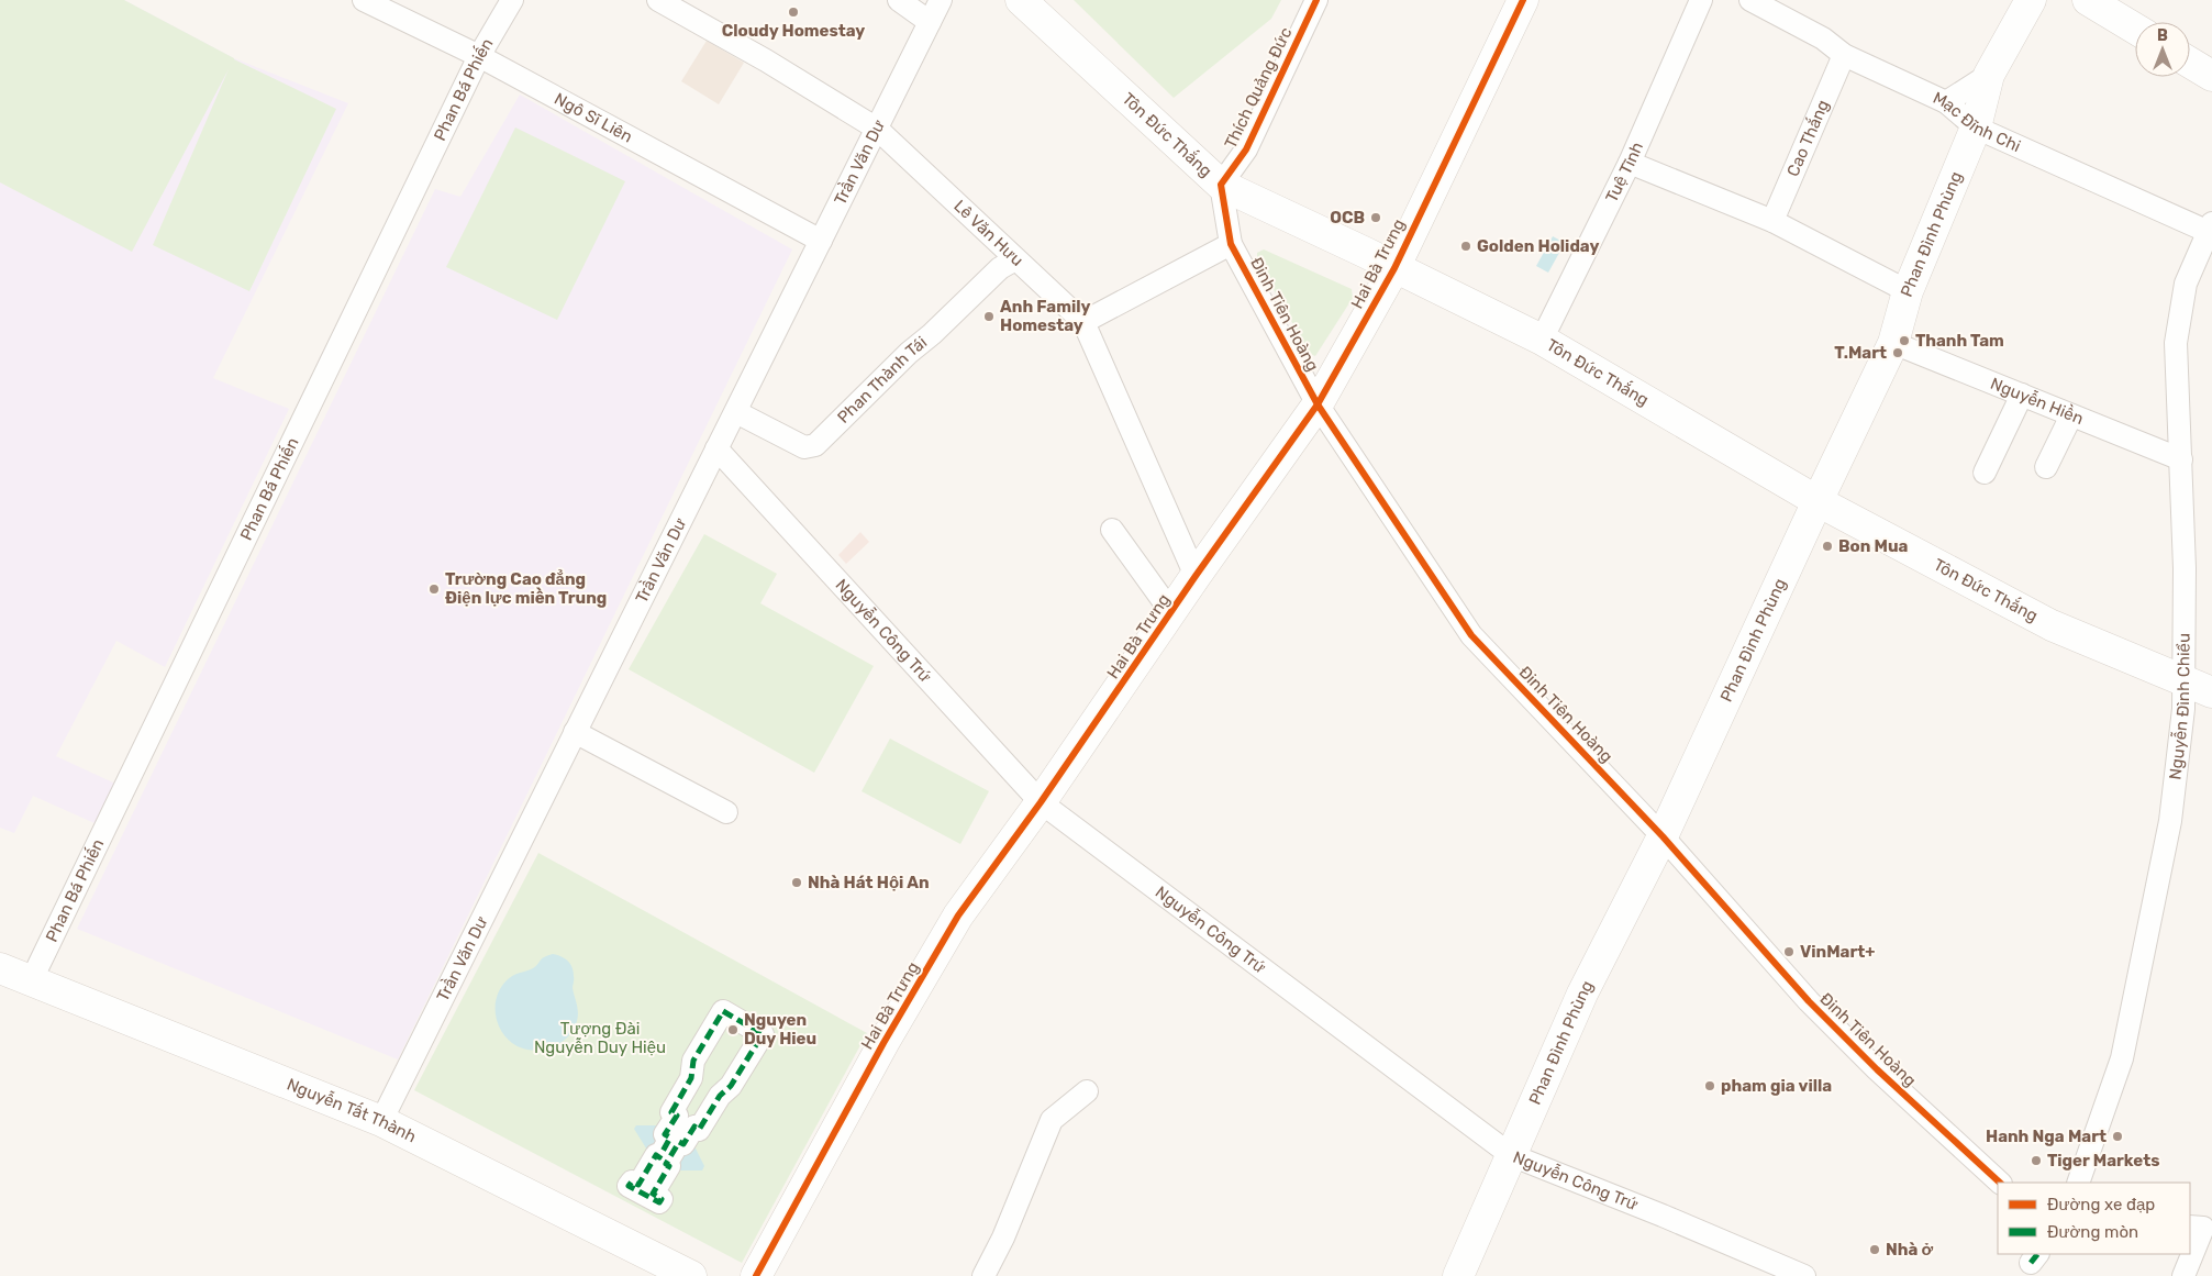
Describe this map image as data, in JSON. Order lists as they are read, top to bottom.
{
  "streets": {
    "street": [
      "Thích Quảng Đức",
      "Phan Bá Phiến",
      "Ngô Sĩ Liên",
      "Mạc Đĩnh Chi",
      "Tôn Đức Thắng",
      "Cao Thắng",
      "Trần Văn Dư",
      "Tuệ Tĩnh",
      "Lê Văn Hưu",
      "Phan Đình Phùng",
      "Hai Bà Trưng",
      "Đinh Tiên Hoàng",
      "Phan Thành Tái",
      "Nguyễn Hiền",
      "Nguyễn Công Trứ",
      "Nguyễn Đình Chiểu",
      "Nguyễn Tất Thành"
    ]
  },
  "crossings": [
    ["Thích Quảng Đức", "Tôn Đức Thắng"],
    ["Thích Quảng Đức", "Đinh Tiên Hoàng"],
    ["Phan Bá Phiến", "Ngô Sĩ Liên"],
    ["Phan Bá Phiến", "Nguyễn Tất Thành"],
    ["Ngô Sĩ Liên", "Trần Văn Dư"],
    ["Mạc Đĩnh Chi", "Cao Thắng"],
    ["Mạc Đĩnh Chi", "Phan Đình Phùng"],
    ["Mạc Đĩnh Chi", "Nguyễn Đình Chiểu"],
    ["Tôn Đức Thắng", "Tuệ Tĩnh"],
    ["Tôn Đức Thắng", "Phan Đình Phùng"],
    ["Tôn Đức Thắng", "Hai Bà Trưng"],
    ["Tôn Đức Thắng", "Đinh Tiên Hoàng"],
    ["Tôn Đức Thắng", "Nguyễn Đình Chiểu"],
    ["Trần Văn Dư", "Lê Văn Hưu"],
    ["Trần Văn Dư", "Phan Thành Tái"],
    ["Trần Văn Dư", "Nguyễn Công Trứ"],
    ["Trần Văn Dư", "Nguyễn Tất Thành"],
    ["Lê Văn Hưu", "Hai Bà Trưng"],
    ["Lê Văn Hưu", "Phan Thành Tái"],
    ["Phan Đình Phùng", "Đinh Tiên Hoàng"],
    ["Phan Đình Phùng", "Nguyễn Hiền"],
    ["Phan Đình Phùng", "Nguyễn Công Trứ"],
    ["Hai Bà Trưng", "Đinh Tiên Hoàng"],
    ["Hai Bà Trưng", "Nguyễn Công Trứ"],
    ["Nguyễn Hiền", "Nguyễn Đình Chiểu"]
  ],
  "parks": ["Tượng Đài Nguyễn Duy Hiệu"],
  "places": [
    "Cloudy Homestay",
    "OCB",
    "Golden Holiday",
    "Anh Family Homestay",
    "Thanh Tam",
    "T.Mart",
    "Bon Mua",
    "Trường Cao đẳng Điện lực miền Trung",
    "Nhà Hát Hội An",
    "VinMart+",
    "Nguyen Duy Hieu",
    "pham gia villa",
    "Hanh Nga Mart",
    "Tiger Markets",
    "Nhà ở"
  ],
  "legend": ["Đường xe đạp", "Đường mòn"],
  "north": "top"
}
